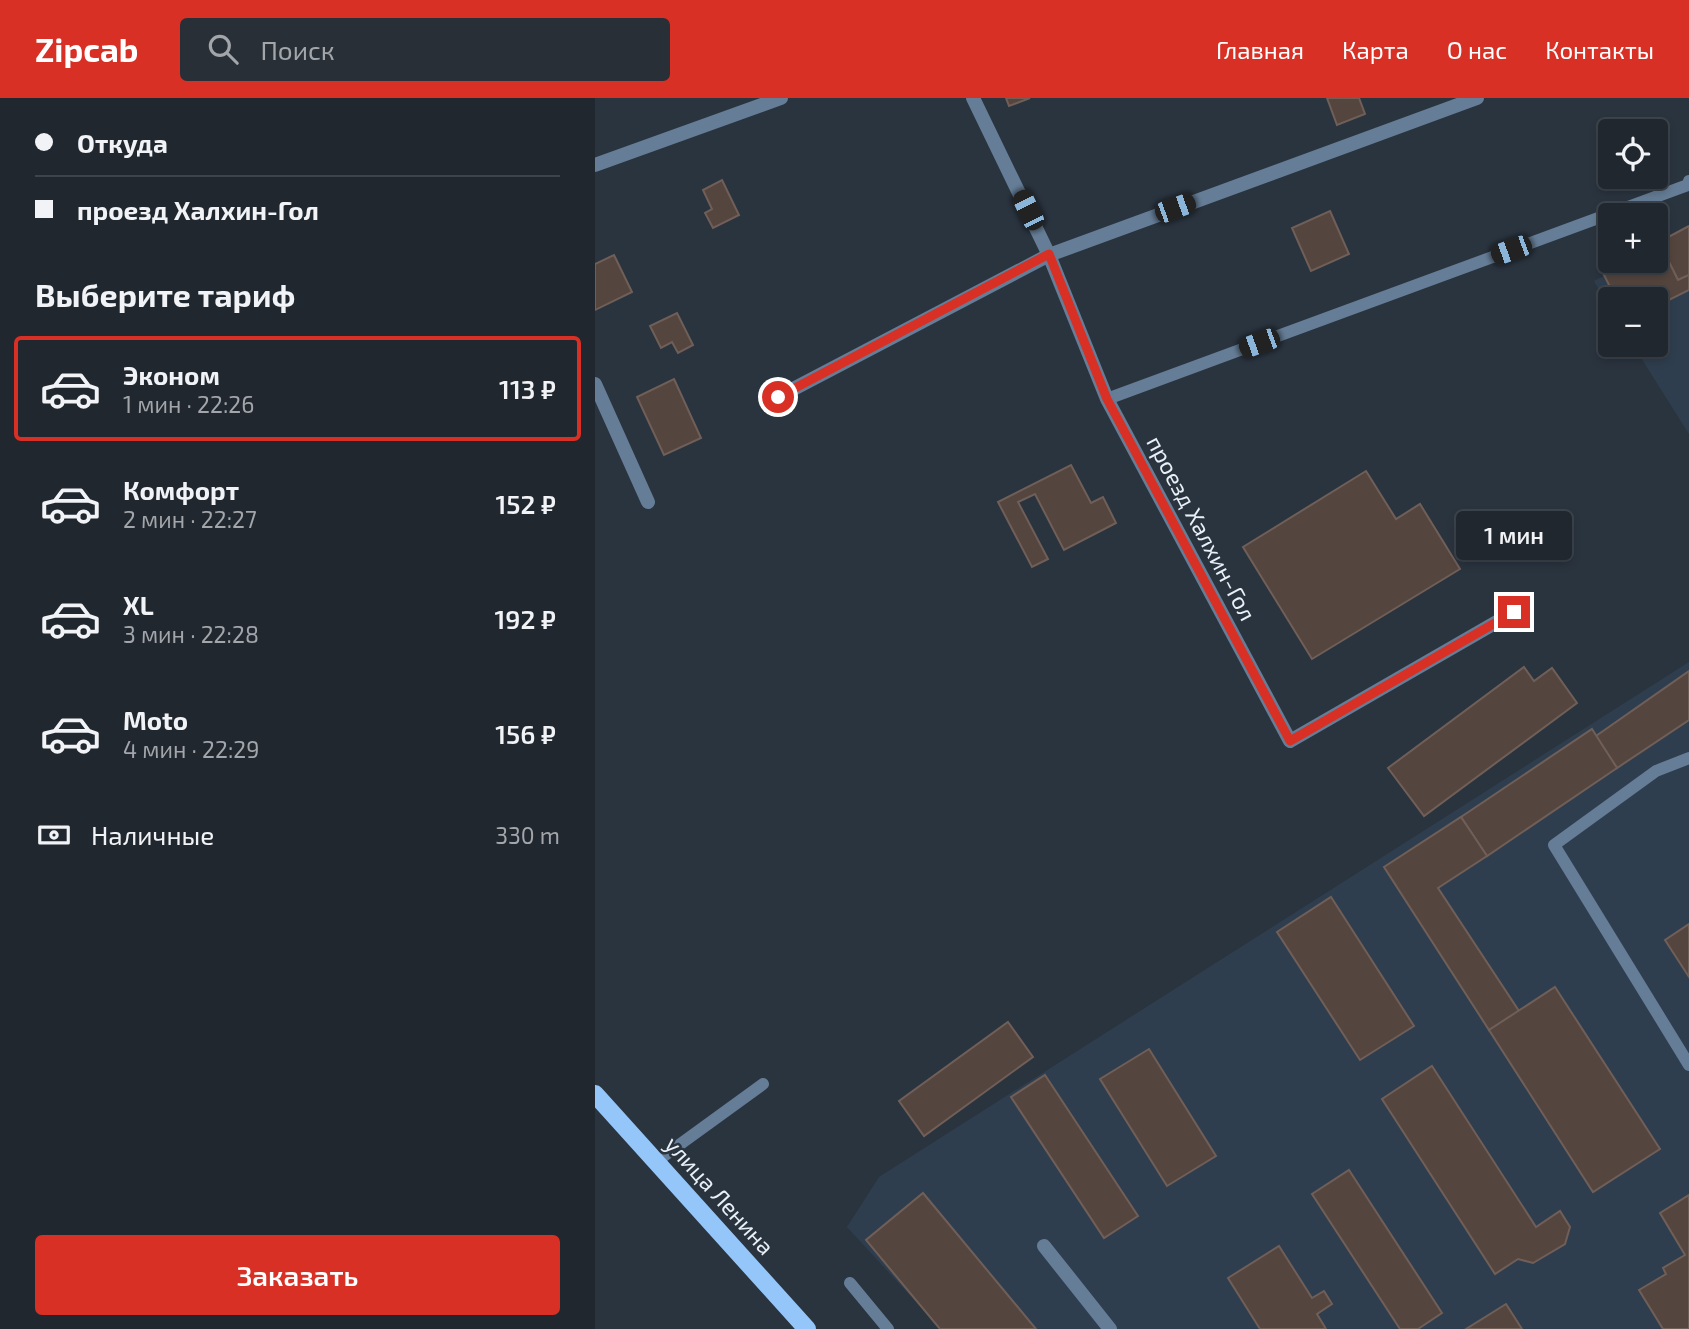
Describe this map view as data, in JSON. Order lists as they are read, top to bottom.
{
  "streets": {
    "main road": ["улица Ленина"],
    "street": ["проезд Халхин-Гол"]
  },
  "page": {
    "header": "Zipcab",
    "search": "Поиск",
    "nav": [
      "Главная",
      "Карта",
      "О нас",
      "Контакты"
    ],
    "banner": ["Откуда", "проезд Халхин-Гол"],
    "map_buttons": ["+", "−"],
    "heading": "Выберите тариф",
    "list": [
      {
        "name": "Эконом",
        "note": "1 мин · 22:26",
        "value": "113 ₽"
      },
      {
        "name": "Комфорт",
        "note": "2 мин · 22:27",
        "value": "152 ₽"
      },
      {
        "name": "XL",
        "note": "3 мин · 22:28",
        "value": "192 ₽"
      },
      {
        "name": "Moto",
        "note": "4 мин · 22:29",
        "value": "156 ₽"
      }
    ],
    "bubble": "1 мин",
    "pay": ["Наличные", "330 m"],
    "buttons": "Заказать"
  }
}
